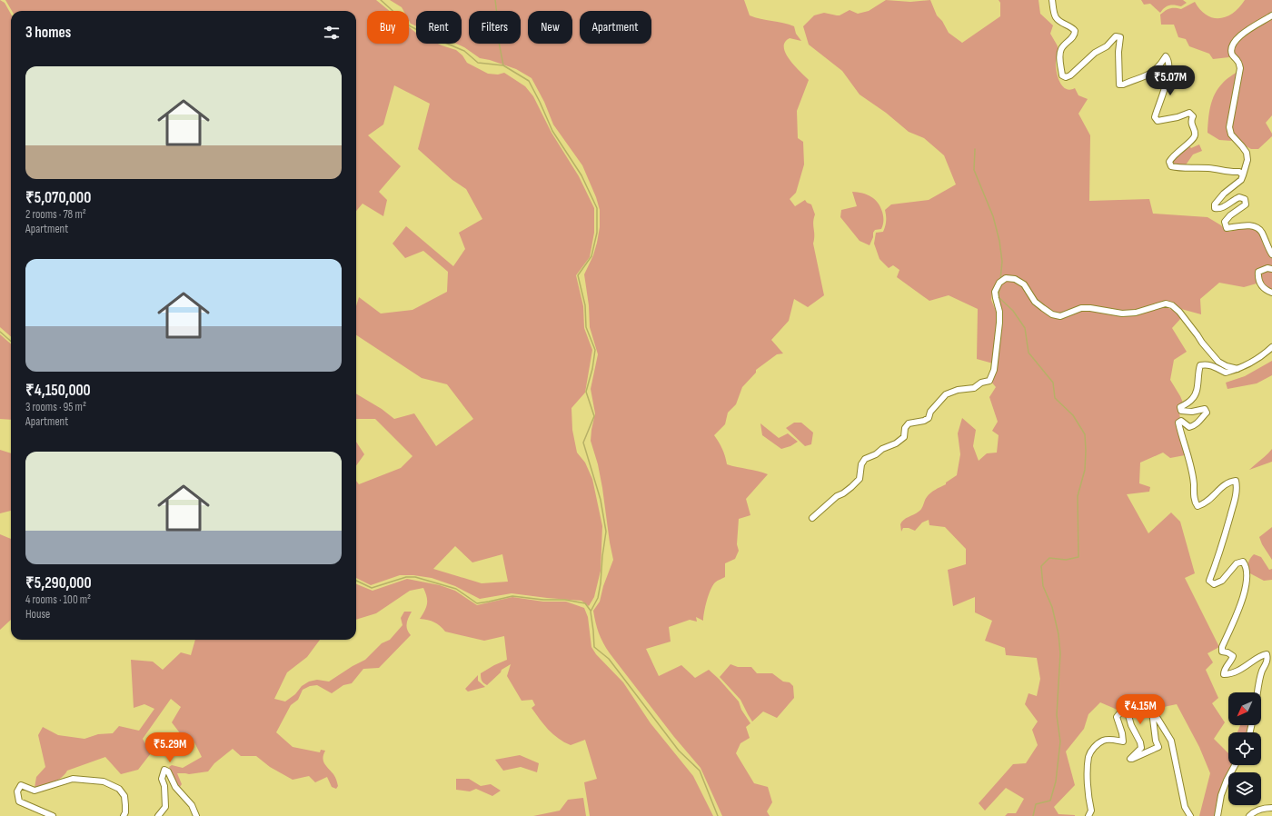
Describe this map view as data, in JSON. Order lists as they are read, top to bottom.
{
  "north": "bottom left",
  "page": {
    "chip": [
      "Buy",
      "Rent",
      "Filters",
      "New",
      "Apartment"
    ],
    "heading": "3 homes",
    "list": [
      {
        "name": "₹5,070,000",
        "note": "2 rooms · 78 m² · Apartment"
      },
      {
        "name": "₹4,150,000",
        "note": "3 rooms · 95 m² · Apartment"
      },
      {
        "name": "₹5,290,000",
        "note": "4 rooms · 100 m² · House"
      }
    ],
    "price": ["₹5.07M", "₹4.15M", "₹5.29M"]
  }
}
